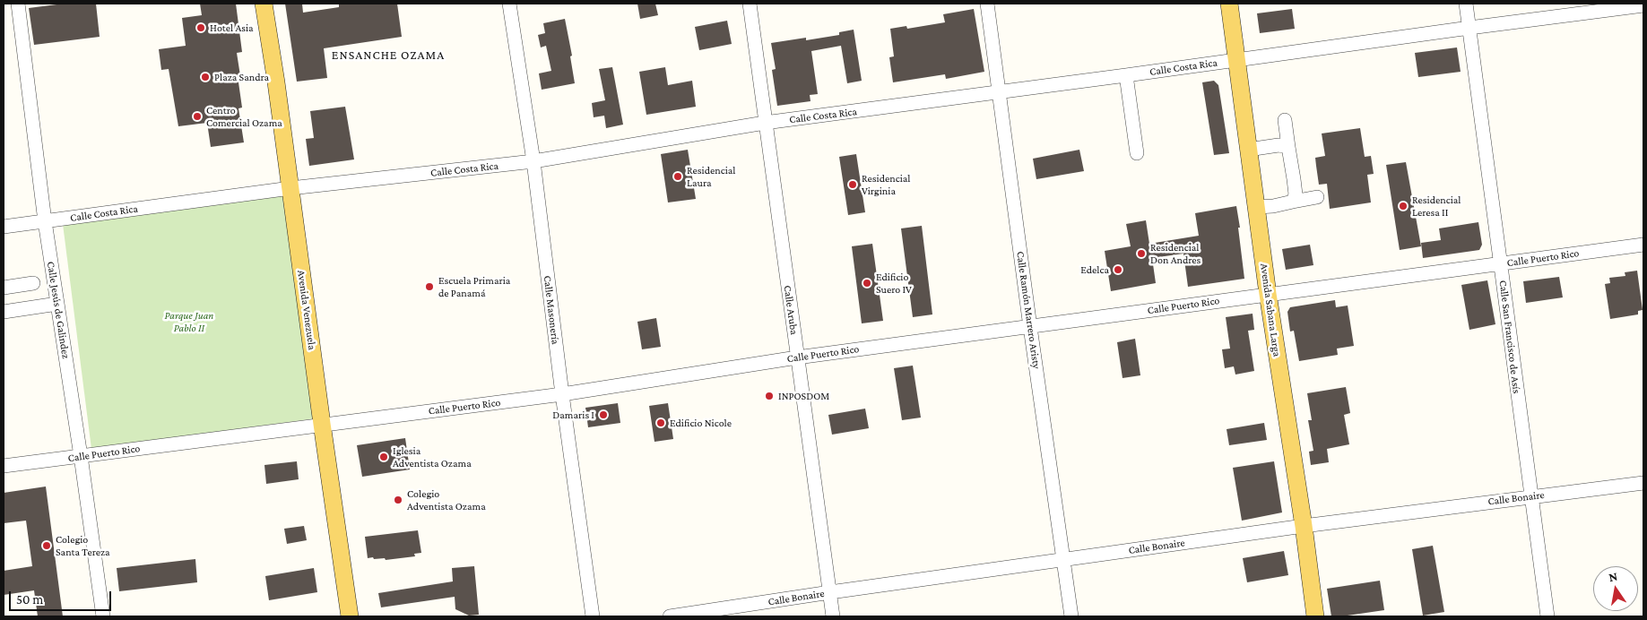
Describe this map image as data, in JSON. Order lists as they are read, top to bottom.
{
  "streets": {
    "main road": ["Avenida Venezuela", "Avenida Sabana Larga"],
    "street": [
      "Calle Costa Rica",
      "Calle Puerto Rico",
      "Calle Jesús de Galindez",
      "Calle Masonería",
      "Calle Aruba",
      "Calle Ramón Marrero Aristy",
      "Calle San Francisco de Asís",
      "Calle Bonaire"
    ]
  },
  "crossings": [
    ["Calle Costa Rica", "Calle Jesús de Galindez"],
    ["Calle Costa Rica", "Avenida Venezuela"],
    ["Calle Costa Rica", "Calle Masonería"],
    ["Calle Costa Rica", "Calle Aruba"],
    ["Calle Costa Rica", "Calle Ramón Marrero Aristy"],
    ["Calle Costa Rica", "Avenida Sabana Larga"],
    ["Calle Costa Rica", "Calle San Francisco de Asís"],
    ["Calle Puerto Rico", "Calle Jesús de Galindez"],
    ["Calle Puerto Rico", "Avenida Venezuela"],
    ["Calle Puerto Rico", "Calle Masonería"],
    ["Calle Puerto Rico", "Calle Aruba"],
    ["Calle Puerto Rico", "Calle Ramón Marrero Aristy"],
    ["Calle Puerto Rico", "Avenida Sabana Larga"],
    ["Calle Puerto Rico", "Calle San Francisco de Asís"],
    ["Calle Aruba", "Calle Bonaire"],
    ["Calle Ramón Marrero Aristy", "Calle Bonaire"],
    ["Avenida Sabana Larga", "Calle Bonaire"],
    ["Calle San Francisco de Asís", "Calle Bonaire"]
  ],
  "districts": ["ENSANCHE OZAMA"],
  "parks": ["Parque Juan Pablo II"],
  "places": [
    "Hotel Asia",
    "Plaza Sandra",
    "Centro Comercial Ozama",
    "Residencial Laura",
    "Residencial Virginia",
    "Residencial Leresa II",
    "Residencial Don Andres",
    "Edelca",
    "Edificio Suero IV",
    "Escuela Primaria de Panamá",
    "INPOSDOM",
    "Damaris I",
    "Edificio Nicole",
    "Iglesia Adventista Ozama",
    "Colegio Adventista Ozama",
    "Colegio Santa Tereza"
  ],
  "scale_bar": "50 m",
  "north": "top"
}
